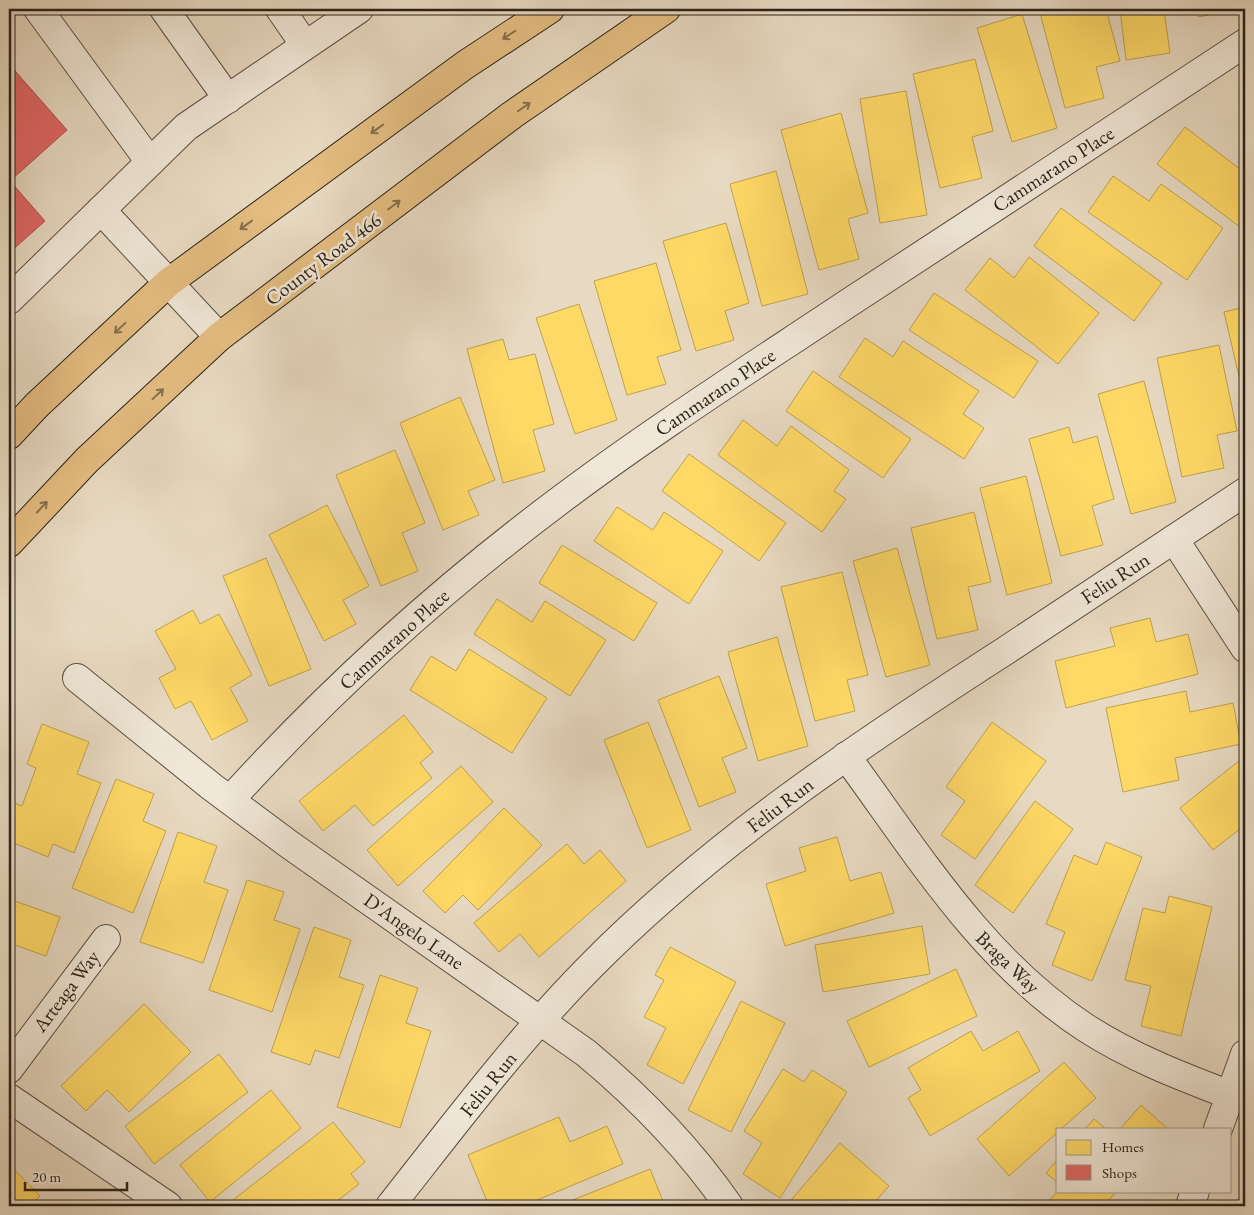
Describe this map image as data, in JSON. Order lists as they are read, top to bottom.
{
  "streets": {
    "main road": ["County Road 466"],
    "street": [
      "Cammarano Place",
      "Feliu Run",
      "D'Angelo Lane",
      "Braga Way",
      "Arteaga Way"
    ]
  },
  "crossings": [
    ["Cammarano Place", "D'Angelo Lane"],
    ["Feliu Run", "D'Angelo Lane"],
    ["Feliu Run", "Braga Way"]
  ],
  "legend": ["Homes", "Shops"],
  "scale_bar": "20 m"
}
